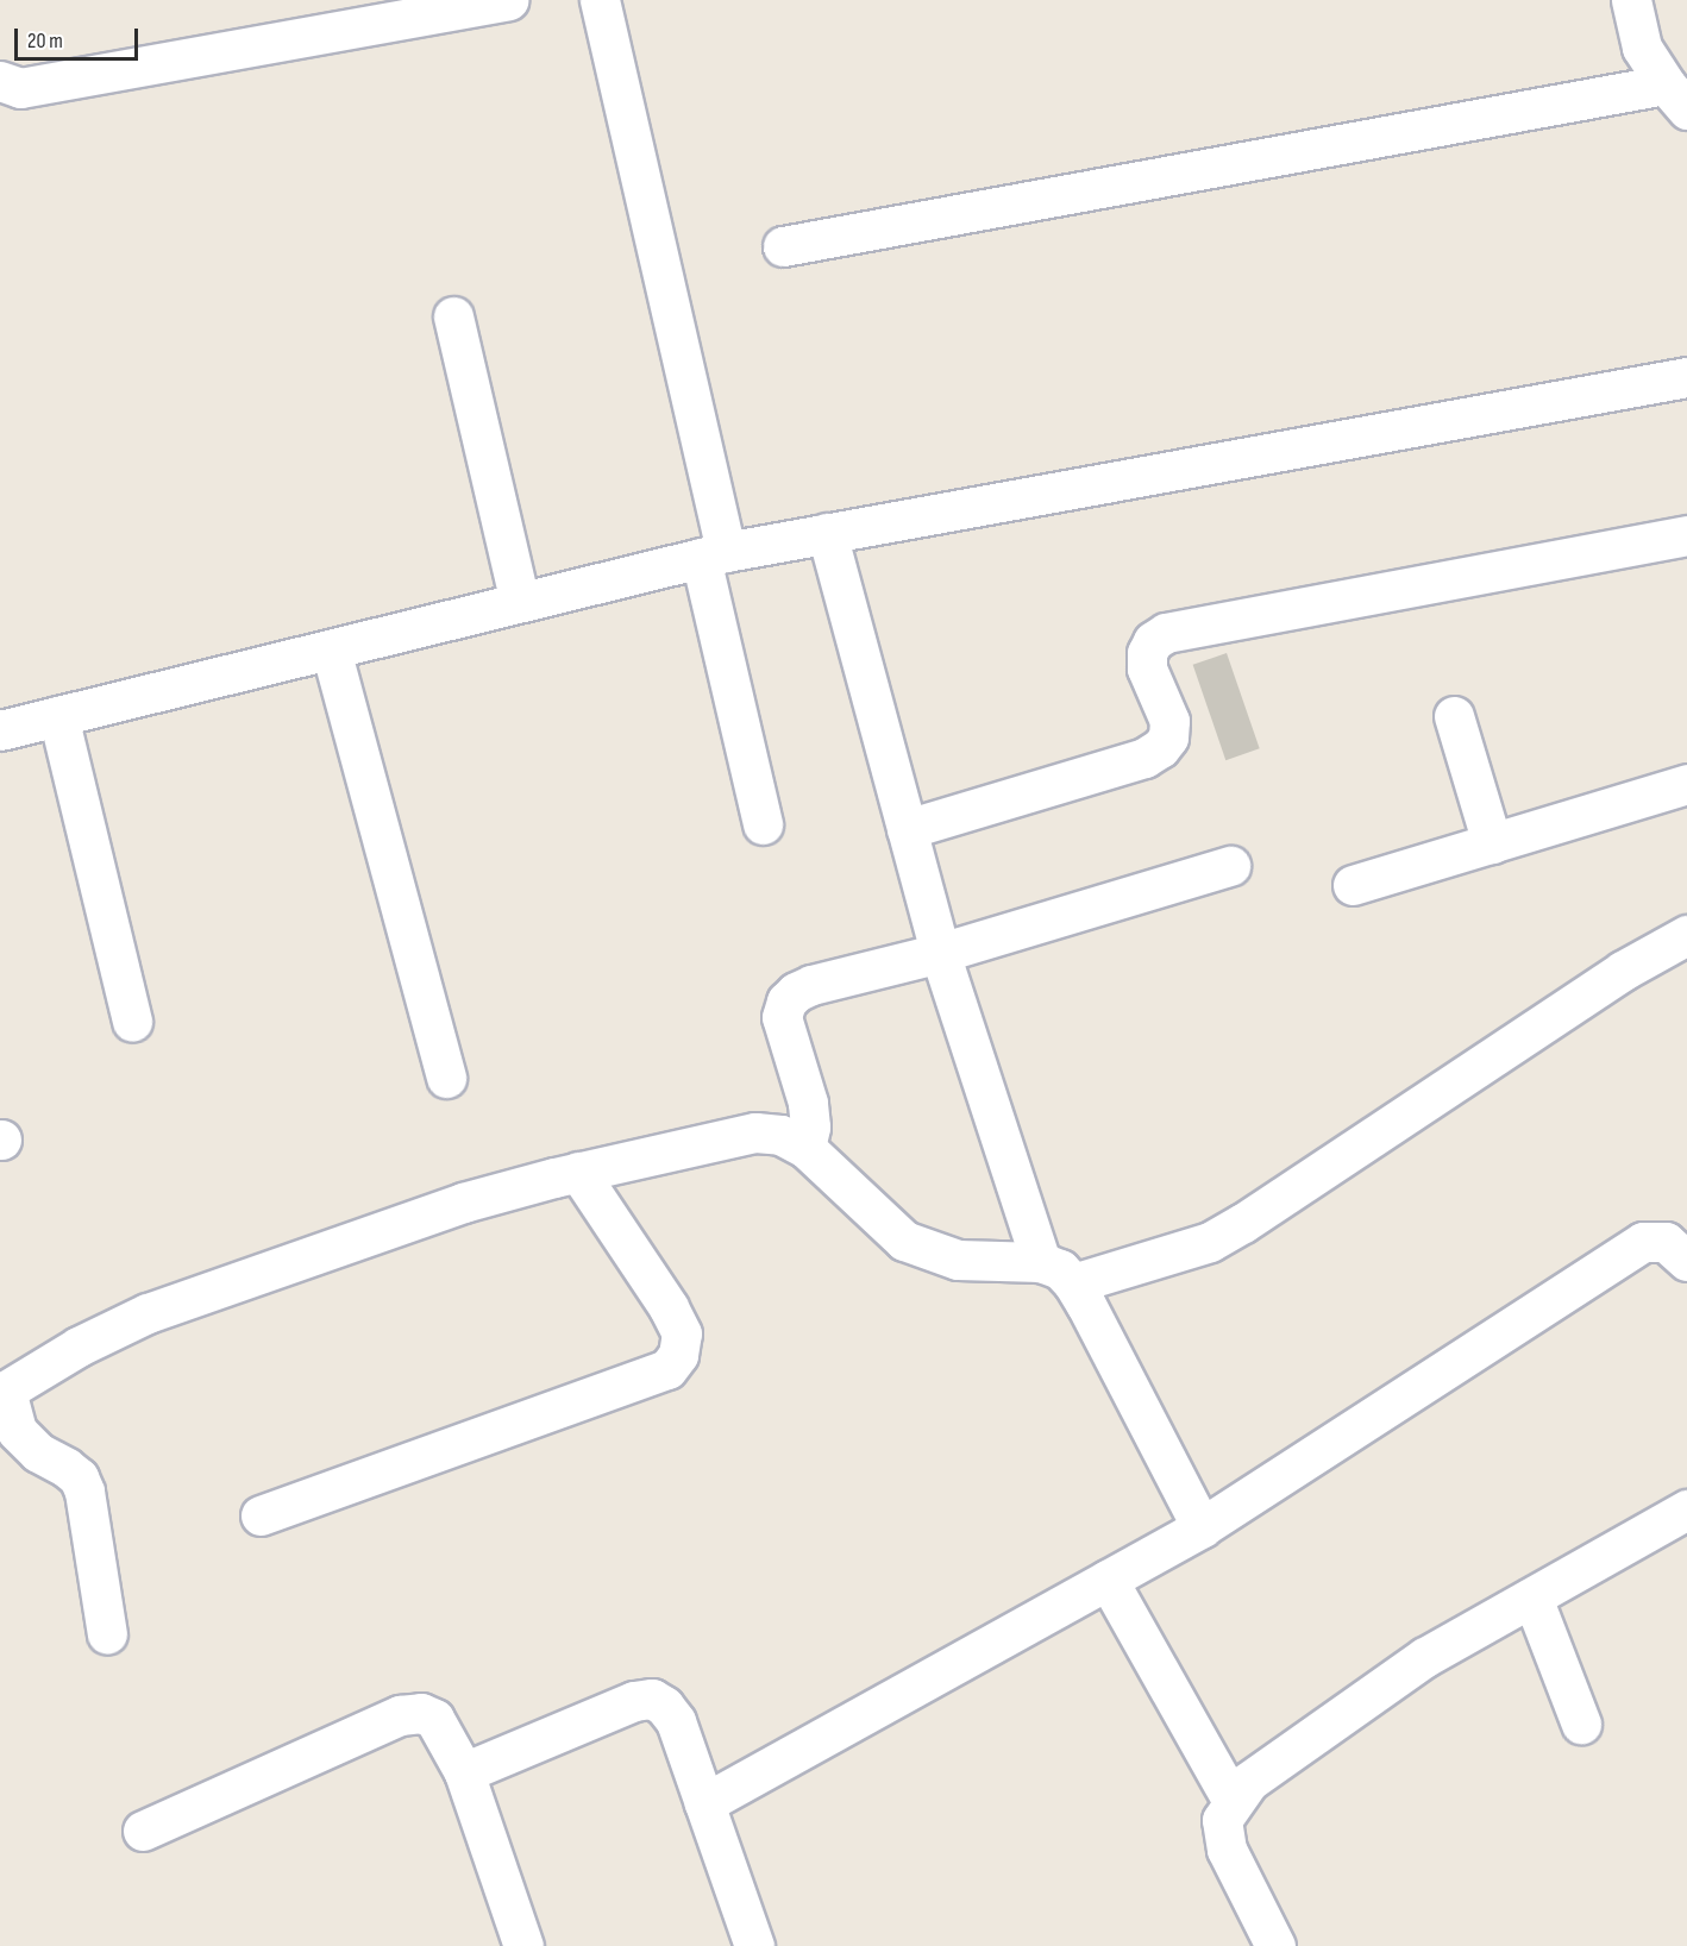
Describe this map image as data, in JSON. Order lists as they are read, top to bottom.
{
  "scale_bar": "20 m"
}
